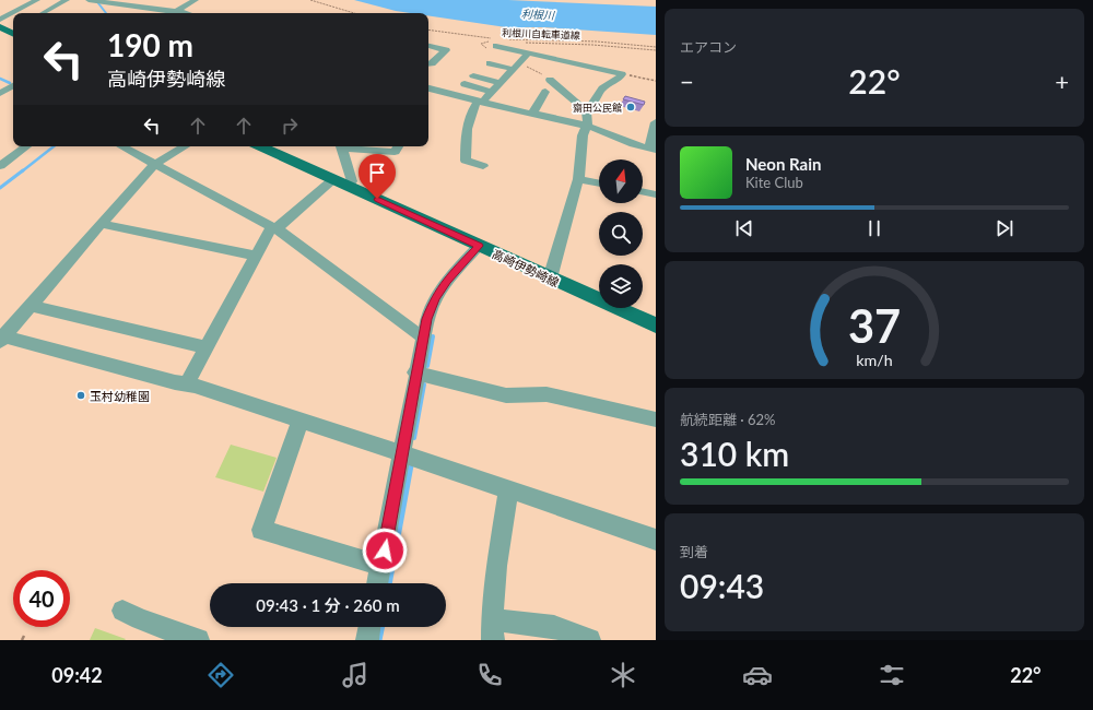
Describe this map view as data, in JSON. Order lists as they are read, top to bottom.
{
  "streets": {
    "main road": ["高崎伊勢崎線"],
    "path": ["利根川自転車道線"]
  },
  "water": ["利根川"],
  "places": ["齋田公民館", "玉村幼稚園"],
  "north": "top",
  "page": {
    "tile": [
      "エアコン",
      ["航続距離 · 62%", "310 km"],
      ["到着", "09:43"]
    ],
    "turn": ["190 m", "高崎伊勢崎線"],
    "heat": ["−", "22°", "+"],
    "song": ["Neon Rain", "Kite Club"],
    "limit": "40",
    "trip": "09:43 · 1 分 · 260 m",
    "tabs": ["09:42", "22°"],
    "gauge": ["37", "km/h"]
  }
}
